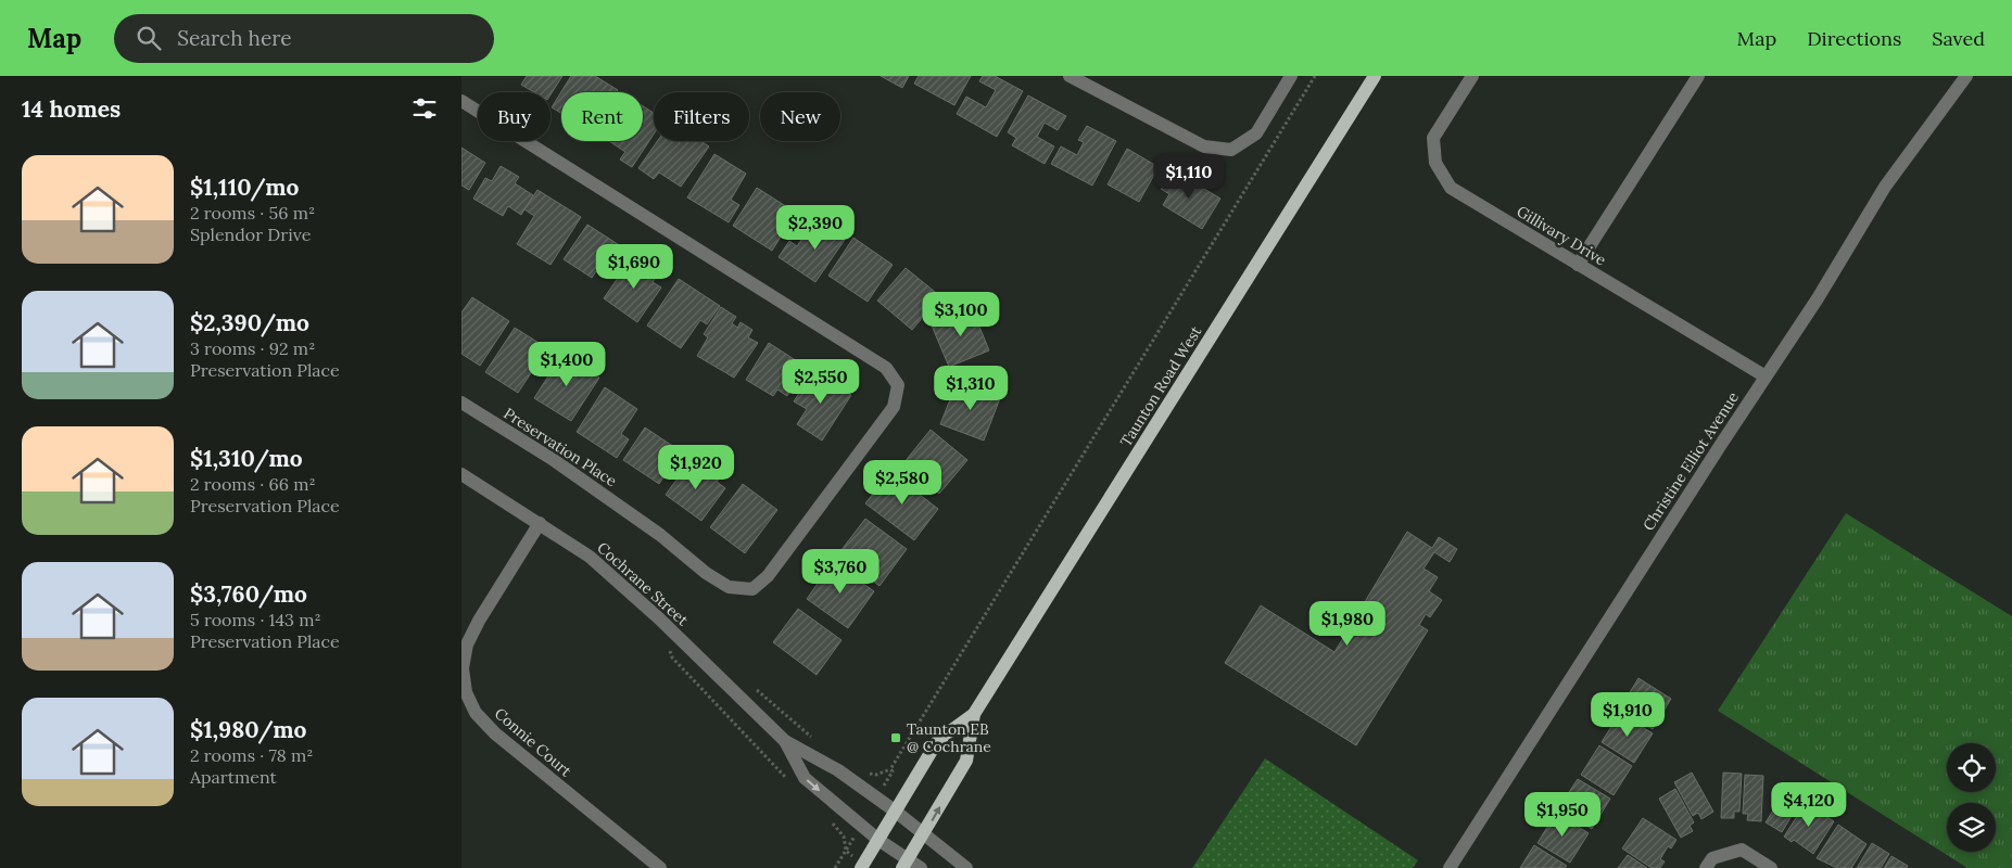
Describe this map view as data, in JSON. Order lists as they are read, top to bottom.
{
  "streets": {
    "main road": ["Taunton Road West"],
    "street": [
      "Gillivary Drive",
      "Preservation Place",
      "Christine Elliot Avenue",
      "Cochrane Street",
      "Connie Court"
    ]
  },
  "crossings": [
    ["Gillivary Drive", "Christine Elliot Avenue"],
    ["Taunton Road West", "Cochrane Street"],
    ["Cochrane Street", "Connie Court"]
  ],
  "places": {
    "transit": ["Taunton EB @ Cochrane"]
  },
  "page": {
    "header": "Map",
    "search": "Search here",
    "nav": ["Map", "Directions", "Saved"],
    "heading": "14 homes",
    "chip": [
      "Buy",
      "Rent",
      "Filters",
      "New"
    ],
    "list": [
      {
        "name": "$1,110/mo",
        "note": "2 rooms · 56 m² · Splendor Drive"
      },
      {
        "name": "$2,390/mo",
        "note": "3 rooms · 92 m² · Preservation Place"
      },
      {
        "name": "$1,310/mo",
        "note": "2 rooms · 66 m² · Preservation Place"
      },
      {
        "name": "$3,760/mo",
        "note": "5 rooms · 143 m² · Preservation Place"
      },
      {
        "name": "$1,980/mo",
        "note": "2 rooms · 78 m² · Apartment"
      }
    ],
    "price": [
      "$1,110",
      "$2,390",
      "$1,690",
      "$3,100",
      "$1,400",
      "$2,550",
      "$1,310",
      "$1,920",
      "$2,580",
      "$3,760",
      "$1,980",
      "$1,910",
      "$4,120",
      "$1,950"
    ]
  }
}
